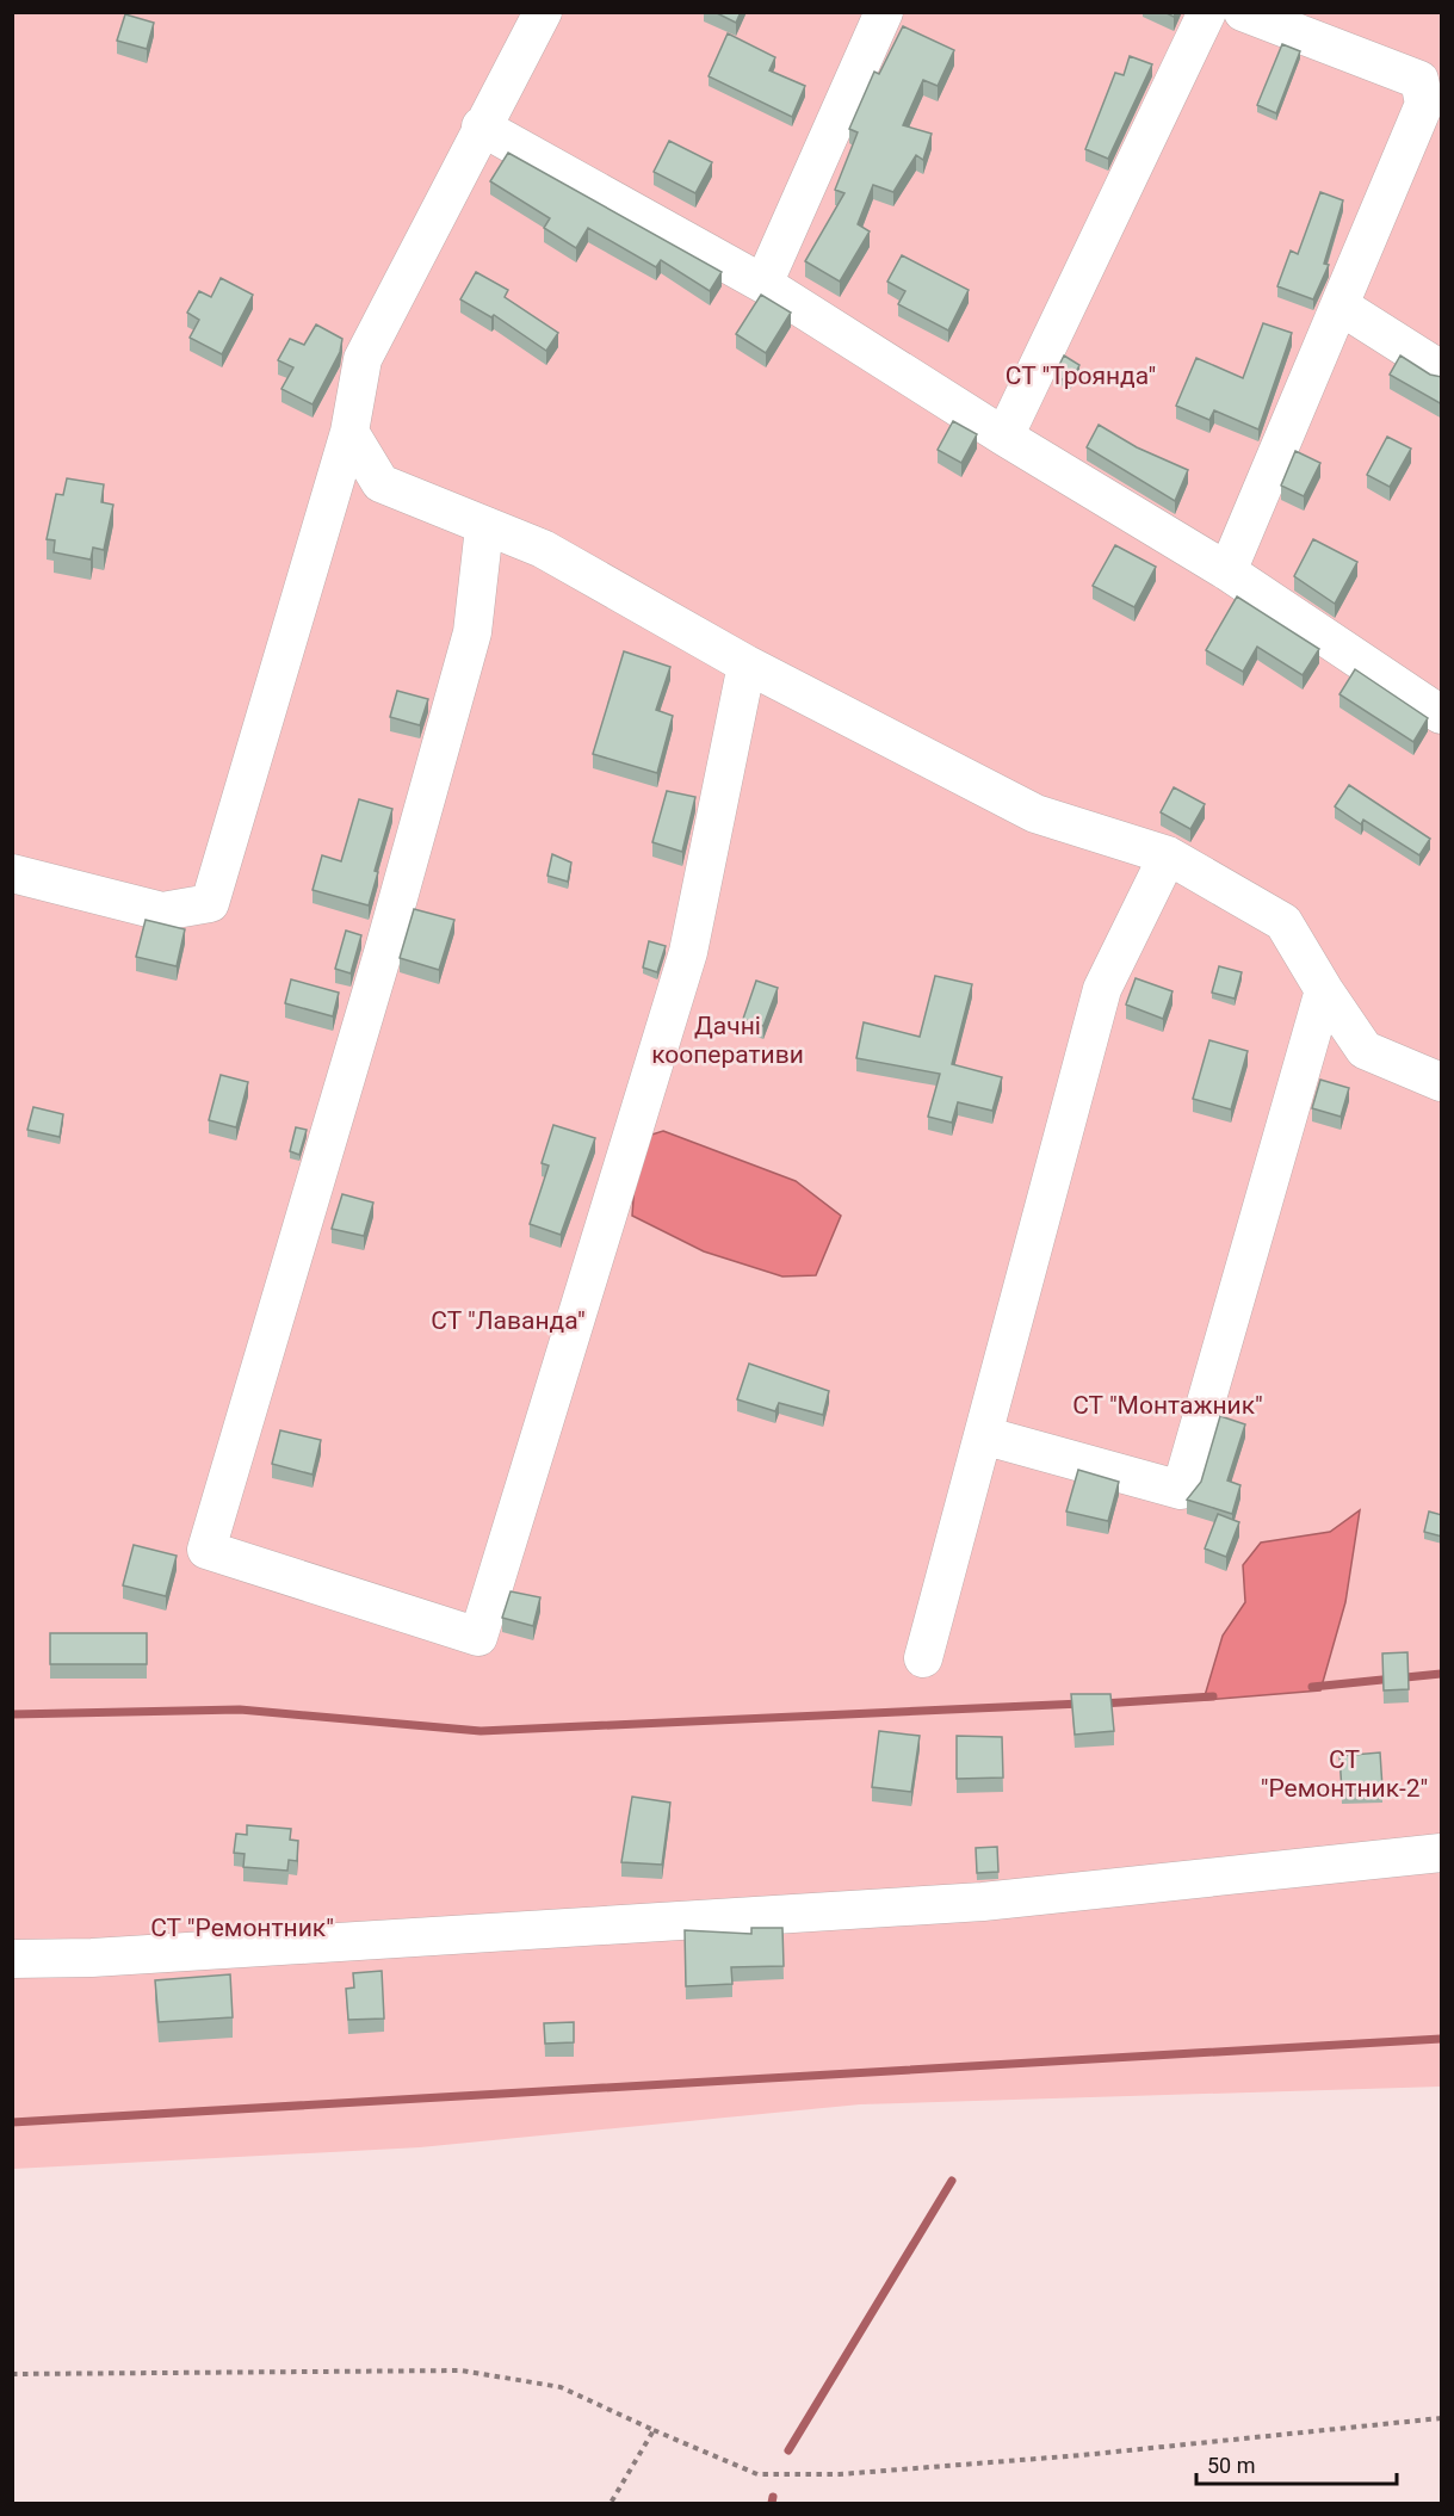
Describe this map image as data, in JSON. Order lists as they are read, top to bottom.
{
  "parks": [
    "СТ \"Троянда\"",
    "Дачні кооперативи",
    "СТ \"Лаванда\"",
    "СТ \"Монтажник\"",
    "СТ \"Ремонтник-2\"",
    "СТ \"Ремонтник\""
  ],
  "scale_bar": "50 m"
}
